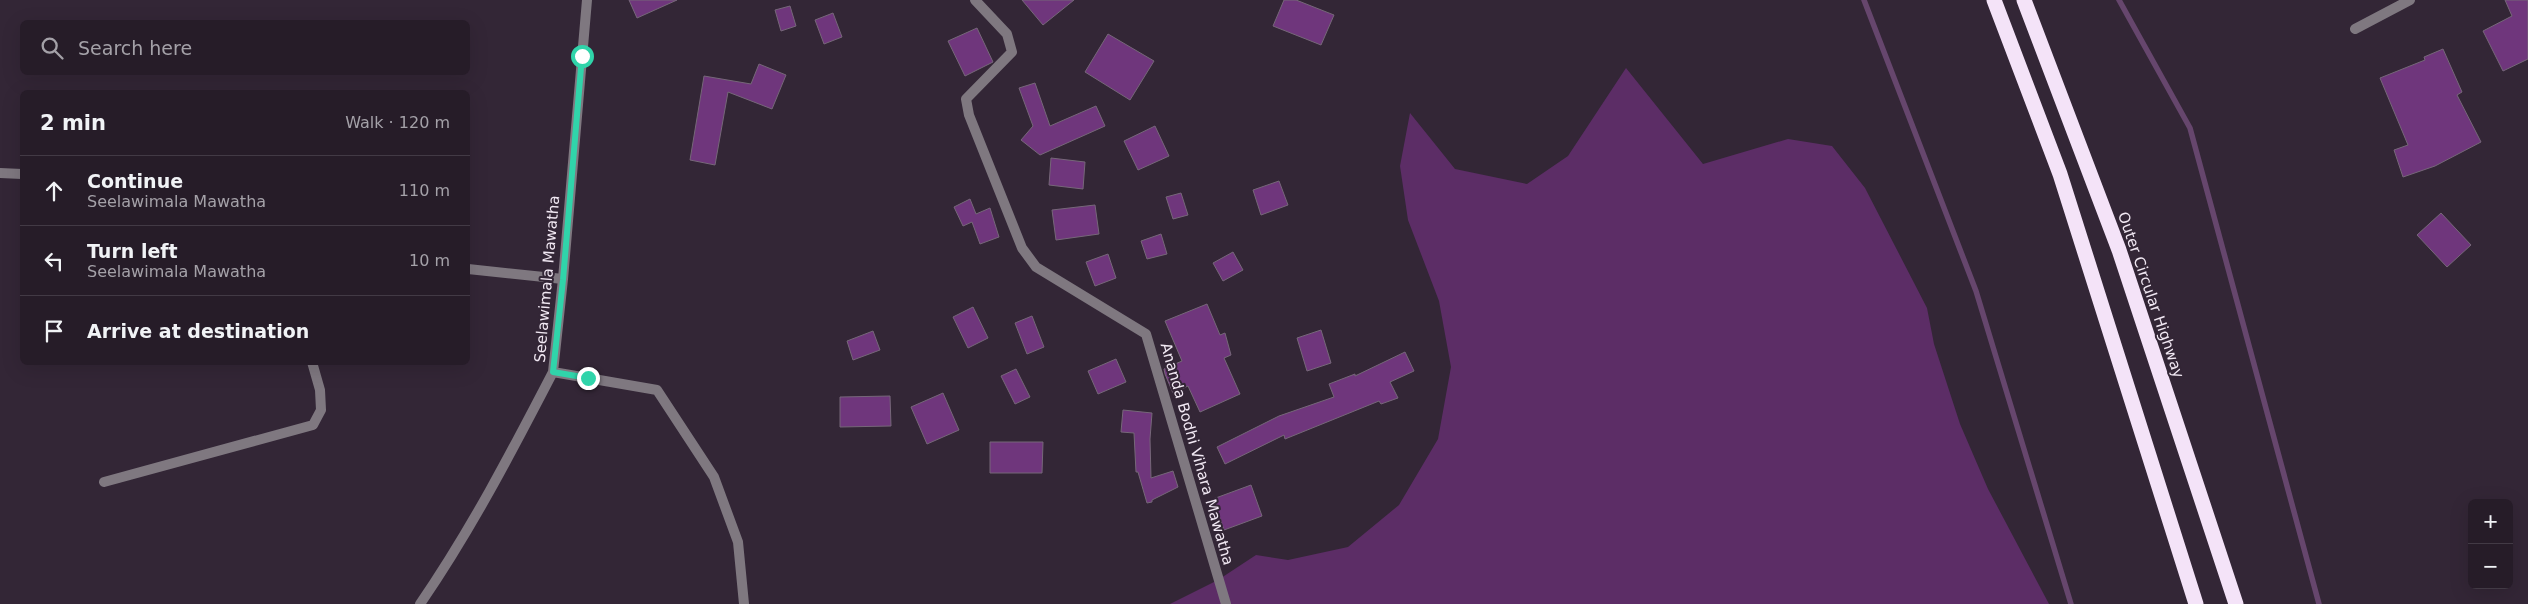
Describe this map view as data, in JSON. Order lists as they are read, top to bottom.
{
  "streets": {
    "highway": ["Outer Circular Highway"],
    "street": ["Seelawimala Mawatha", "Ananda Bodhi Vihara Mawatha"]
  },
  "page": {
    "search": "Search here",
    "heading": ["2 min", "Walk · 120 m"],
    "list": [
      ["Continue", "Seelawimala Mawatha", "110 m"],
      ["Turn left", "Seelawimala Mawatha", "10 m"],
      "Arrive at destination"
    ],
    "map_buttons": ["+", "−"]
  }
}
